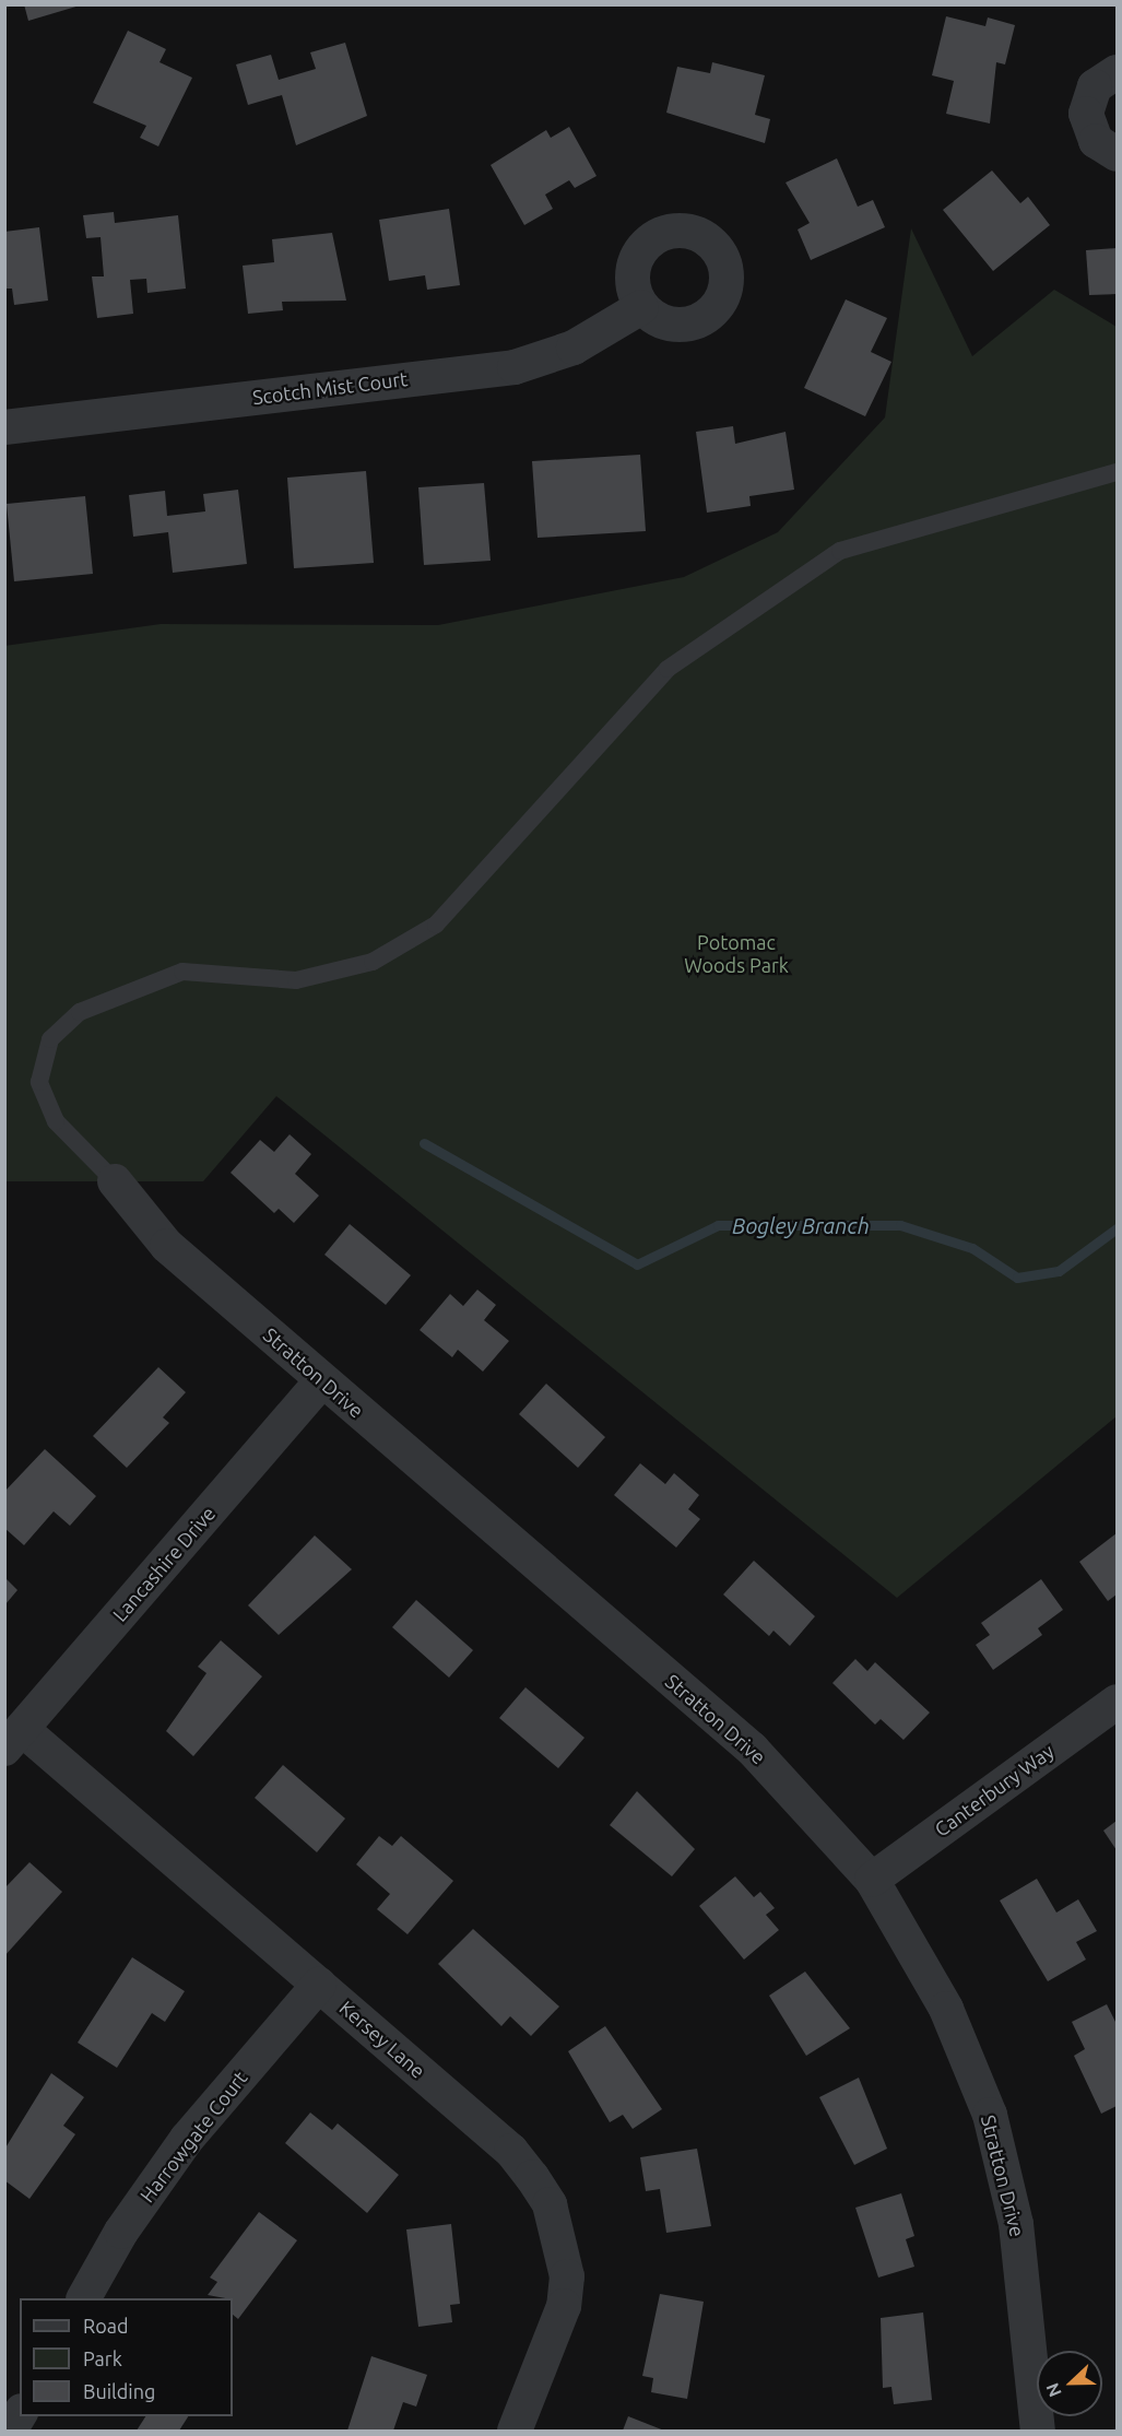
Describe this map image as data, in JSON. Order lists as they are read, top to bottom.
{
  "streets": {
    "street": [
      "Scotch Mist Court",
      "Stratton Drive",
      "Lancashire Drive",
      "Canterbury Way",
      "Kersey Lane",
      "Harrowgate Court"
    ]
  },
  "crossings": [
    ["Stratton Drive", "Lancashire Drive"],
    ["Stratton Drive", "Canterbury Way"],
    ["Lancashire Drive", "Kersey Lane"],
    ["Kersey Lane", "Harrowgate Court"]
  ],
  "water": ["Bogley Branch"],
  "parks": ["Potomac Woods Park"],
  "legend": ["Road", "Park", "Building"],
  "north": "left"
}
